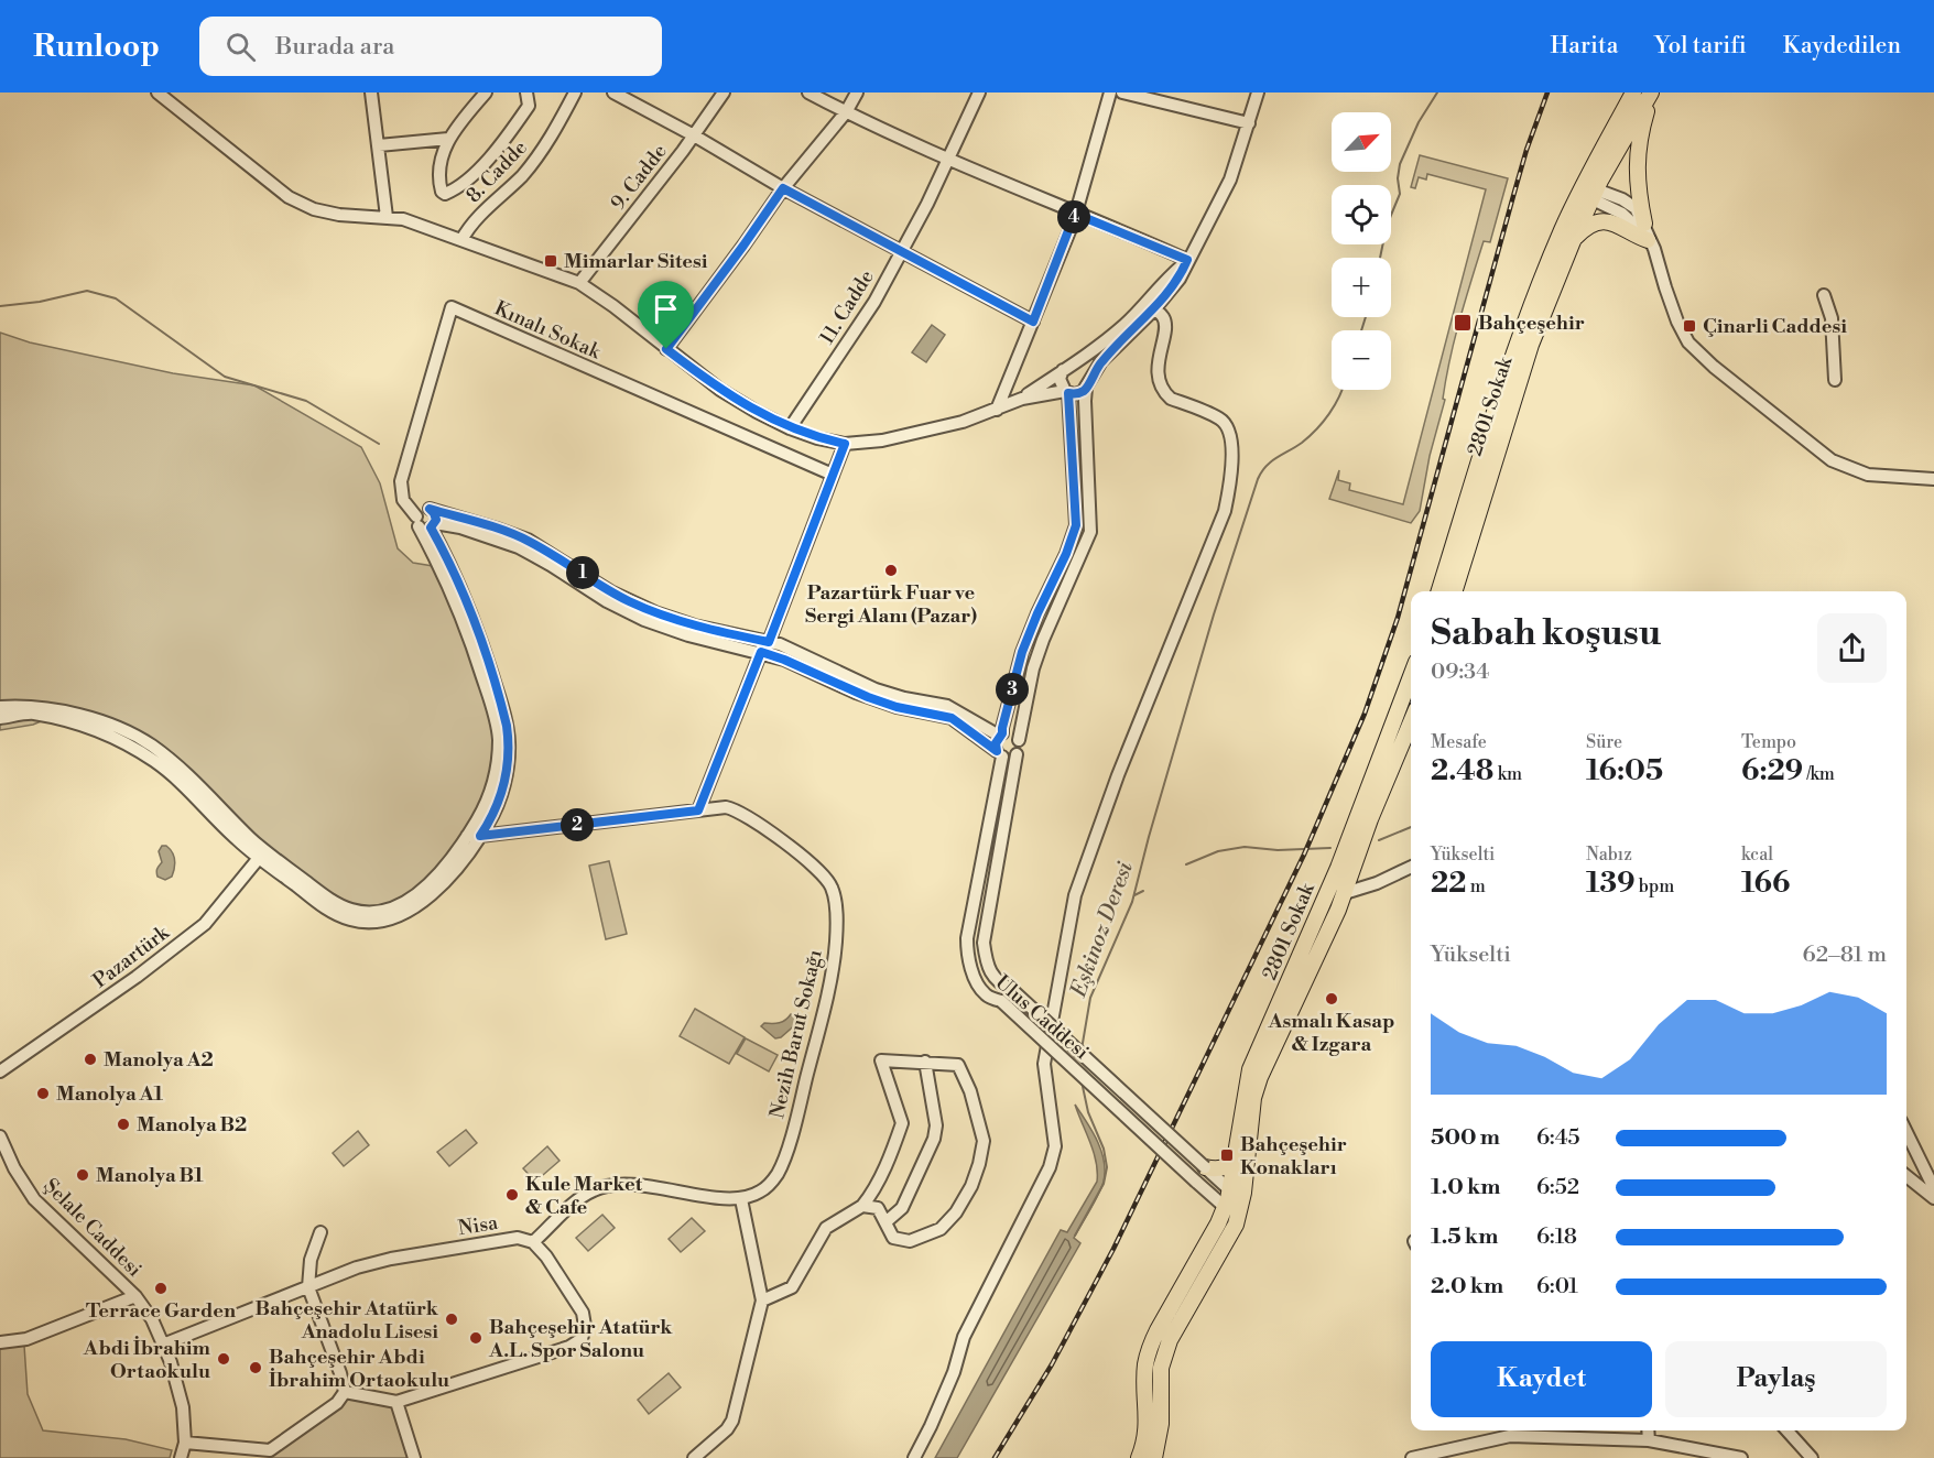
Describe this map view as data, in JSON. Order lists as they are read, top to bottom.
{
  "streets": {
    "main road": ["2801 Sokak"],
    "street": [
      "8. Cadde",
      "9. Cadde",
      "11. Cadde",
      "Kınalı Sokak",
      "Pazartürk",
      "Ulus Caddesi",
      "Nezih Barut Sokağı",
      "Nisa",
      "Şelale Caddesi"
    ]
  },
  "crossings": [
    ["2801 Sokak", "Ulus Caddesi"],
    ["Nisa", "Şelale Caddesi"]
  ],
  "water": ["Eşkinoz Deresi"],
  "places": {
    "transit": [
      "Mimarlar Sitesi",
      "Bahçeşehir",
      "Çinarli Caddesi",
      "Bahçeşehir Konakları"
    ],
    "other": [
      "Pazartürk Fuar ve Sergi Alanı (Pazar)",
      "Asmalı Kasap & Izgara",
      "Manolya A2",
      "Manolya A1",
      "Manolya B2",
      "Manolya B1",
      "Kule Market & Cafe",
      "Terrace Garden",
      "Bahçeşehir Atatürk Anadolu Lisesi",
      "Bahçeşehir Atatürk A.L. Spor Salonu",
      "Abdi İbrahim Ortaokulu",
      "Bahçeşehir Abdi İbrahim Ortaokulu"
    ]
  },
  "north": "top right",
  "page": {
    "header": "Runloop",
    "search": "Burada ara",
    "nav": ["Harita", "Yol tarifi", "Kaydedilen"],
    "map_buttons": ["+", "−"],
    "pins": [
      "4",
      "1",
      "3",
      "2"
    ],
    "heading": ["Sabah koşusu", "09:34"],
    "stats": [
      ["Mesafe", "2.48 km"],
      ["Süre", "16:05"],
      ["Tempo", "6:29 /km"],
      ["Yükselti", "22 m"],
      ["Nabız", "139 bpm"],
      ["kcal", "166"]
    ],
    "chart": ["Yükselti", "62–81 m"],
    "list": [
      {
        "name": "500 m",
        "note": "6:45"
      },
      {
        "name": "1.0 km",
        "note": "6:52"
      },
      {
        "name": "1.5 km",
        "note": "6:18"
      },
      {
        "name": "2.0 km",
        "note": "6:01"
      }
    ],
    "buttons": ["Kaydet", "Paylaş"]
  }
}
